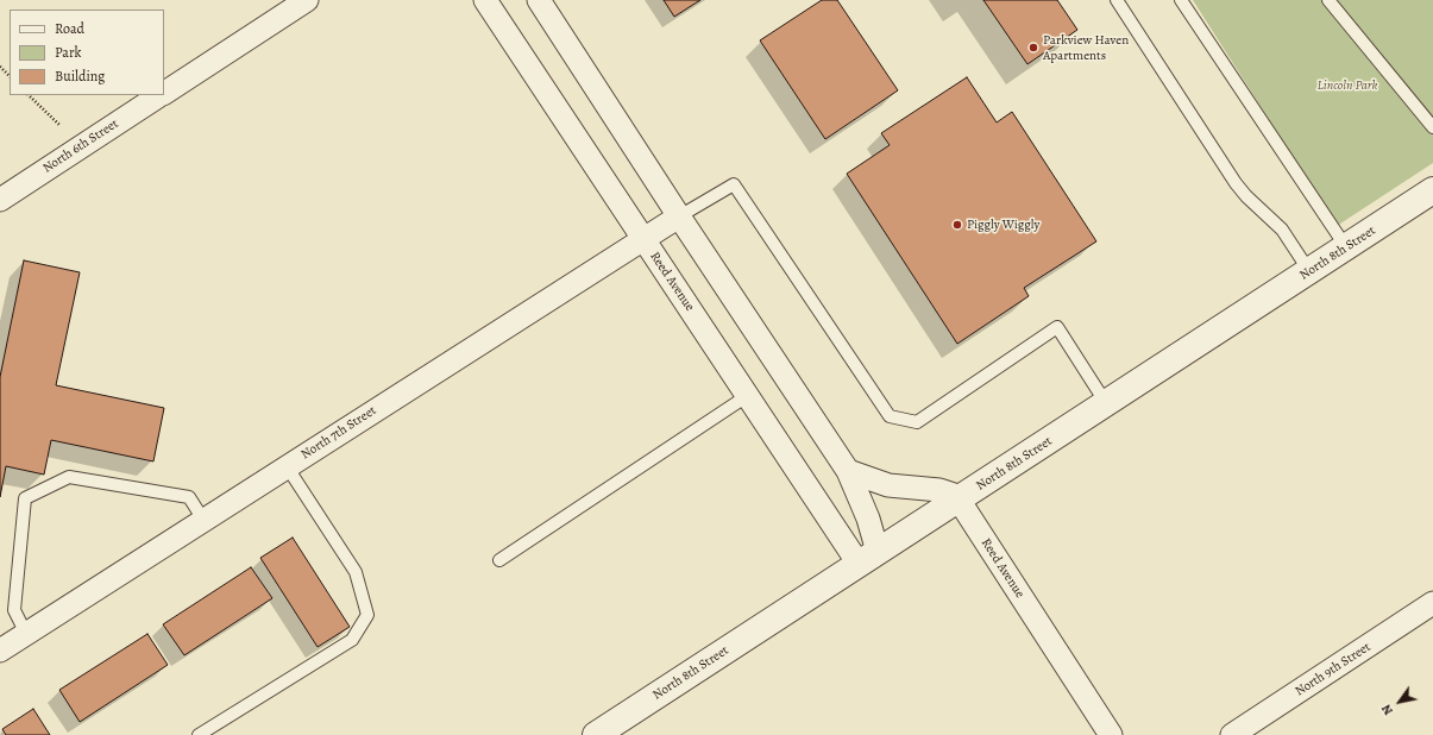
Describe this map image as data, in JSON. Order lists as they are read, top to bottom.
{
  "streets": {
    "street": [
      "North 6th Street",
      "North 8th Street",
      "Reed Avenue",
      "North 7th Street",
      "North 9th Street"
    ]
  },
  "crossings": [
    ["North 8th Street", "Reed Avenue"],
    ["Reed Avenue", "North 7th Street"]
  ],
  "parks": ["Lincoln Park"],
  "places": ["Parkview Haven Apartments", "Piggly Wiggly"],
  "legend": ["Road", "Park", "Building"],
  "north": "bottom left"
}
